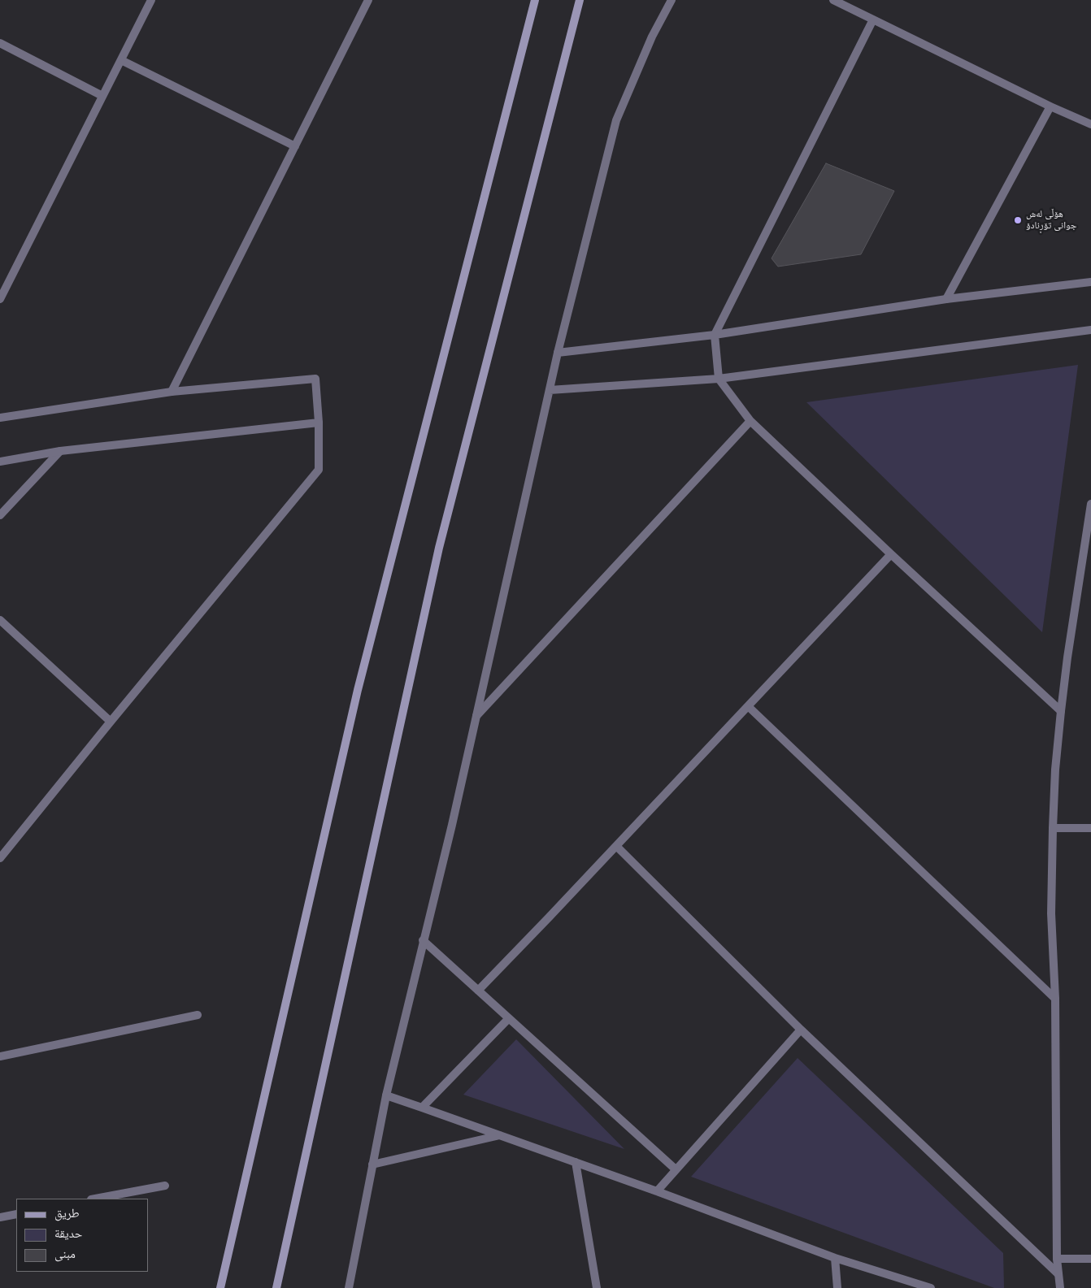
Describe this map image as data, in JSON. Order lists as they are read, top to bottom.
{
  "places": ["ھۆڵی لەش جوانی تۆڕنادۆ"],
  "legend": ["طريق", "حديقة", "مبنى"]
}
